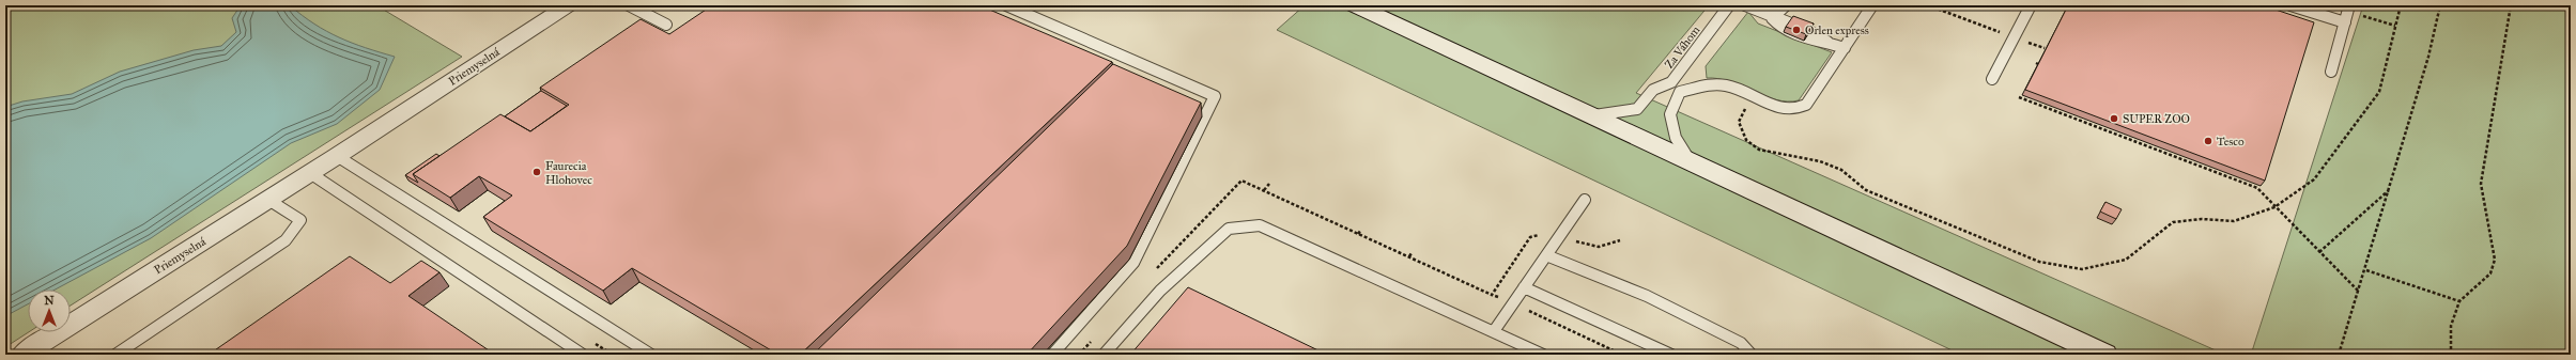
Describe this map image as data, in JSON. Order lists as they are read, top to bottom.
{
  "streets": {
    "street": ["Priemyselná"],
    "lane": ["Za Váhom"]
  },
  "places": [
    "Orlen express",
    "SUPER ZOO",
    "Tesco",
    "Faurecia Hlohovec"
  ],
  "north": "top"
}
